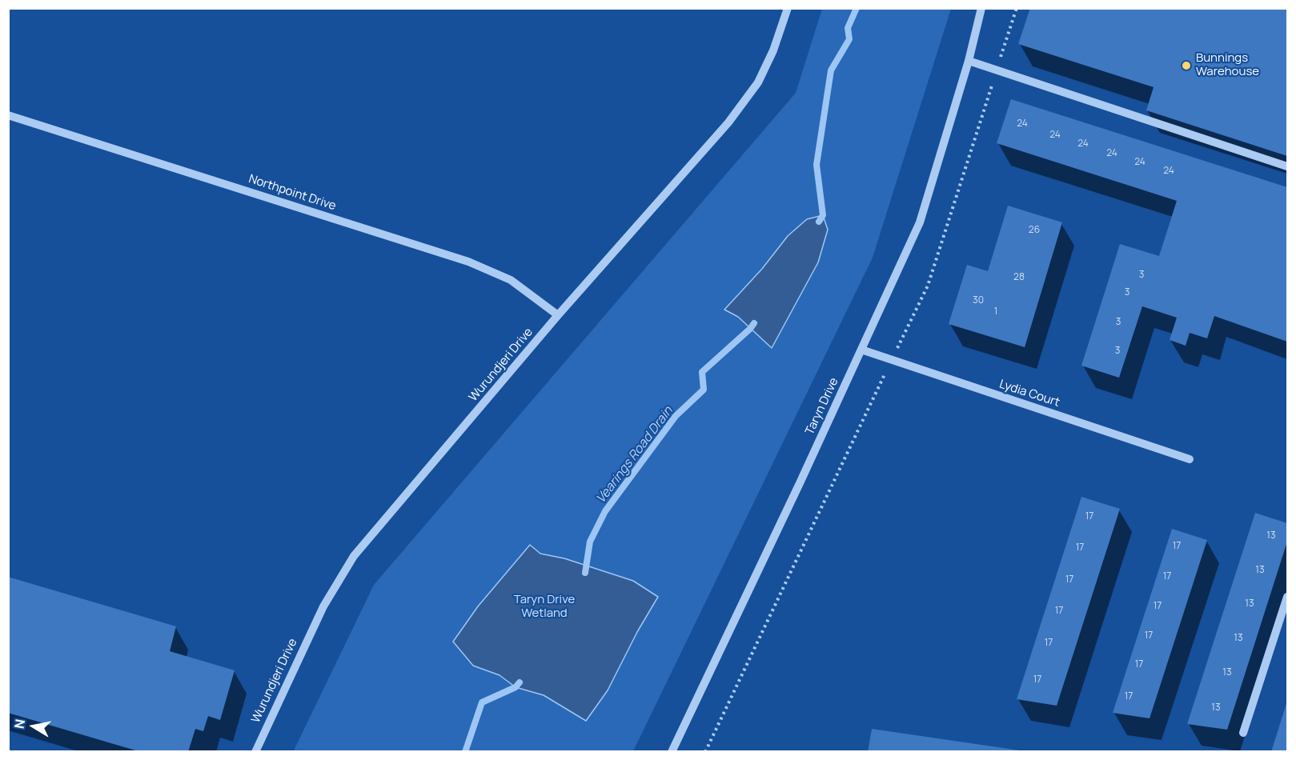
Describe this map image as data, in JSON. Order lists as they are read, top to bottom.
{
  "streets": {
    "street": [
      "Northpoint Drive",
      "Wurundjeri Drive",
      "Lydia Court",
      "Taryn Drive"
    ]
  },
  "crossings": [
    ["Northpoint Drive", "Wurundjeri Drive"],
    ["Lydia Court", "Taryn Drive"]
  ],
  "water": ["Vearings Road Drain"],
  "parks": ["Taryn Drive Wetland"],
  "places": ["Bunnings Warehouse"],
  "house_numbers": [
    "24",
    "24",
    "24",
    "24",
    "24",
    "24",
    "26",
    "3",
    "28",
    "3",
    "30",
    "1",
    "3",
    "3",
    "17",
    "13",
    "17",
    "17",
    "13",
    "17",
    "17",
    "13",
    "17",
    "17",
    "17",
    "13",
    "17",
    "17",
    "13",
    "17",
    "17",
    "13"
  ],
  "north": "left"
}
